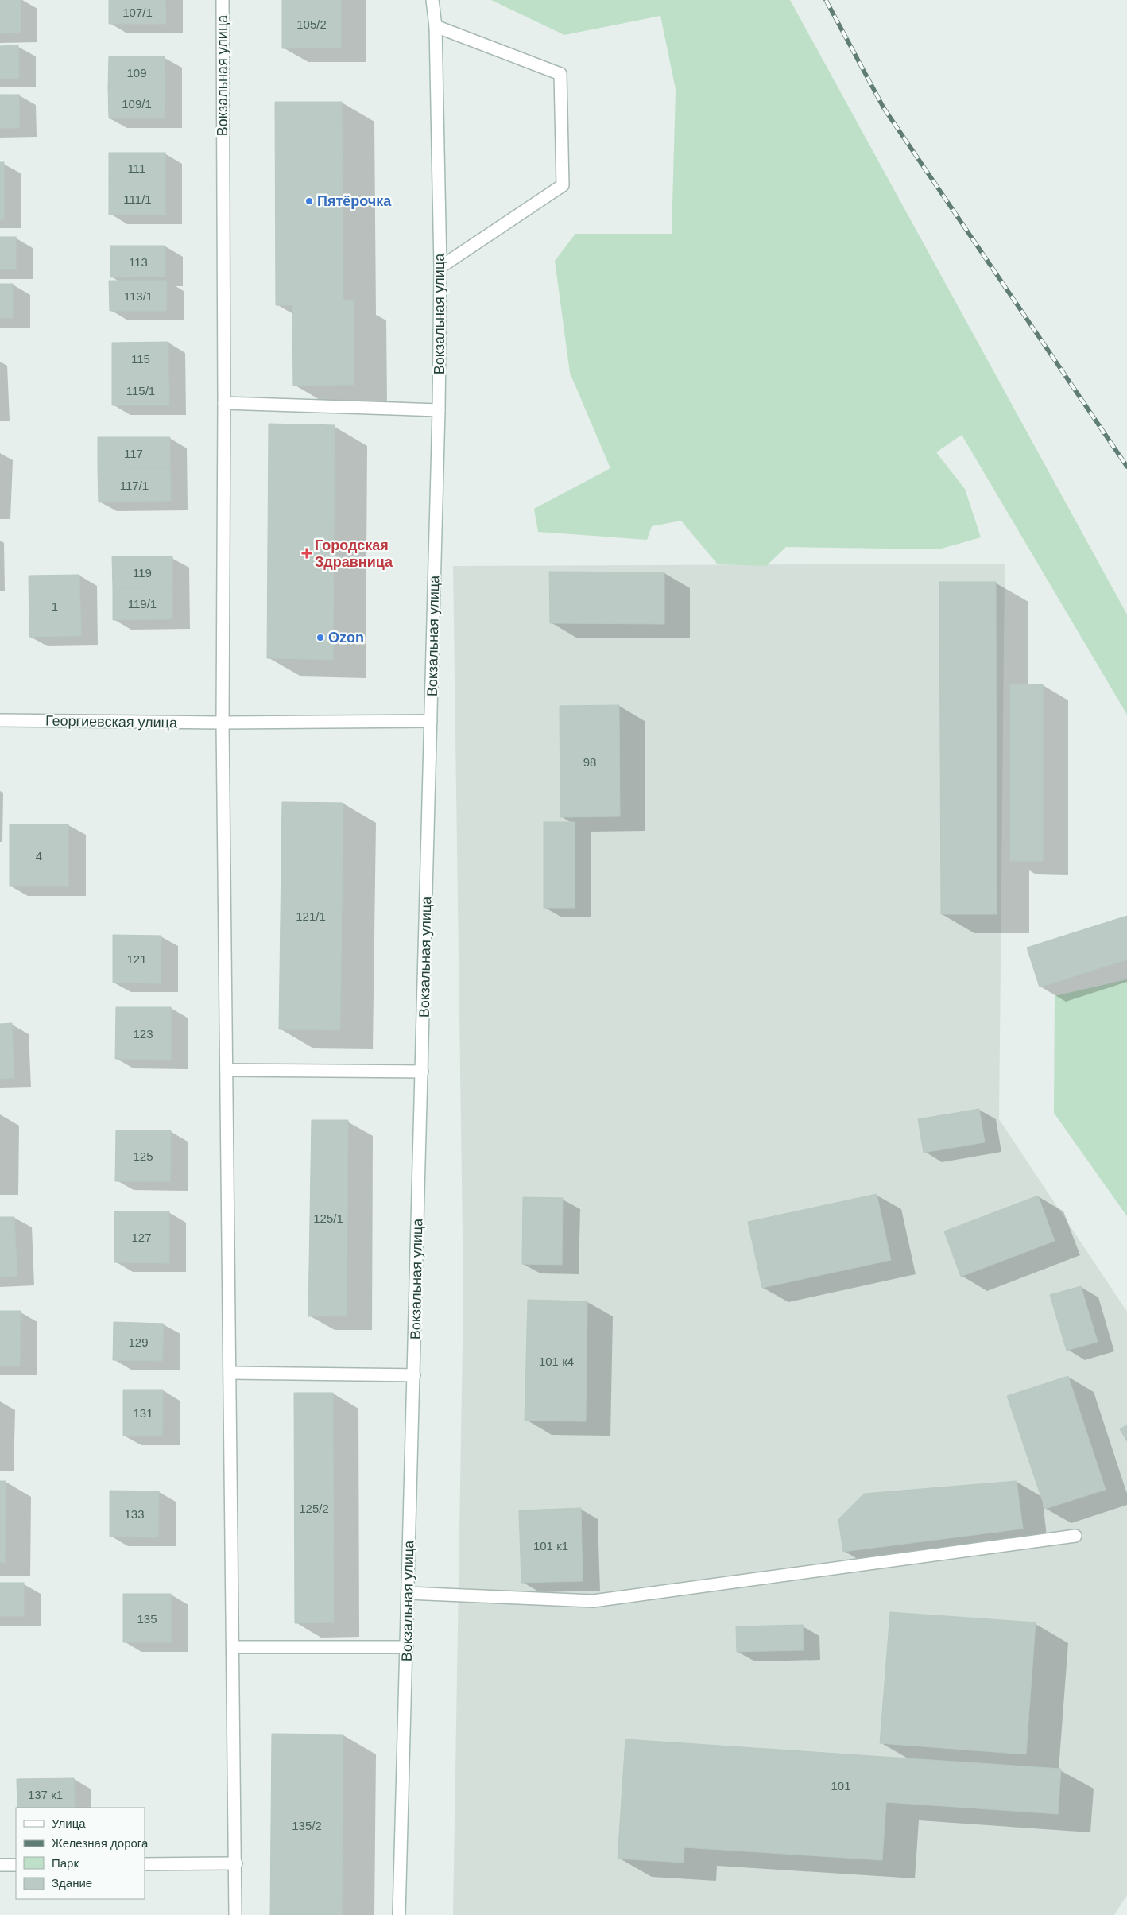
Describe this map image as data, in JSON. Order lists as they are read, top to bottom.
{
  "streets": {
    "street": ["Вокзальная улица", "Георгиевская улица"]
  },
  "crossings": [
    ["Вокзальная улица", "Георгиевская улица"]
  ],
  "places": {
    "other": ["Пятёрочка", "Ozon"],
    "health": ["Городская Здравница"]
  },
  "house_numbers": [
    "107/1",
    "105/2",
    "109",
    "109/1",
    "111",
    "111/1",
    "113",
    "113/1",
    "115",
    "115/1",
    "117",
    "117/1",
    "119",
    "119/1",
    "1",
    "98",
    "4",
    "121/1",
    "121",
    "123",
    "125",
    "125/1",
    "127",
    "129",
    "101 к4",
    "131",
    "125/2",
    "133",
    "101 к1",
    "135",
    "101",
    "137 к1",
    "135/2"
  ],
  "legend": [
    "Улица",
    "Железная дорога",
    "Парк",
    "Здание"
  ]
}
